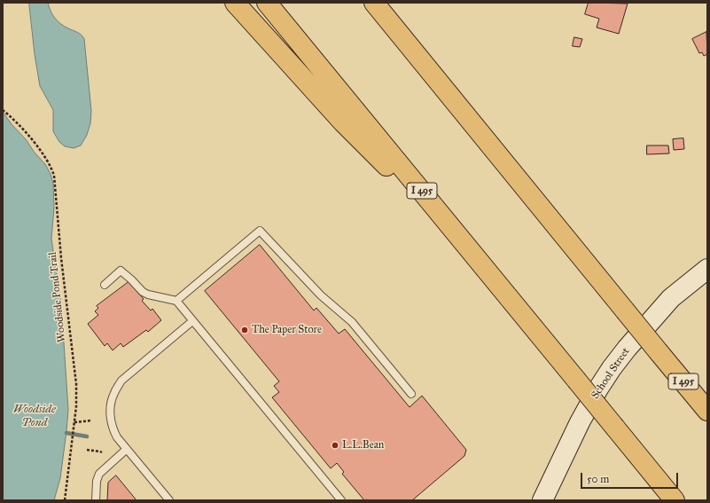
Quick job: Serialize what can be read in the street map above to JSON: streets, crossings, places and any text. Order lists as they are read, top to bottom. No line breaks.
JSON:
{"streets":{"highway":["I 495"],"street":["School Street"],"path":["Woodside Pond Trail"]},"water":["Woodside Pond"],"places":["The Paper Store","L.L.Bean"],"scale_bar":"50 m"}
